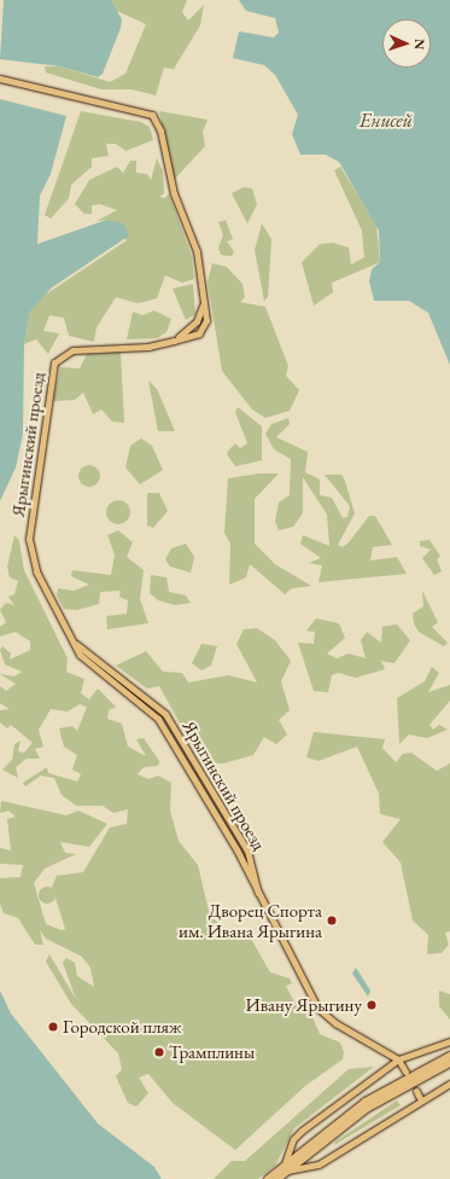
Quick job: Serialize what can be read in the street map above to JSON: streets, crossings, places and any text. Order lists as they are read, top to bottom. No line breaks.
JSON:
{"streets":{"main road":["Ярыгинский проезд"]},"water":["Енисей"],"places":["Дворец Спорта им. Ивана Ярыгина","Ивану Ярыгину","Городской пляж","Трамплины"],"north":"right"}
